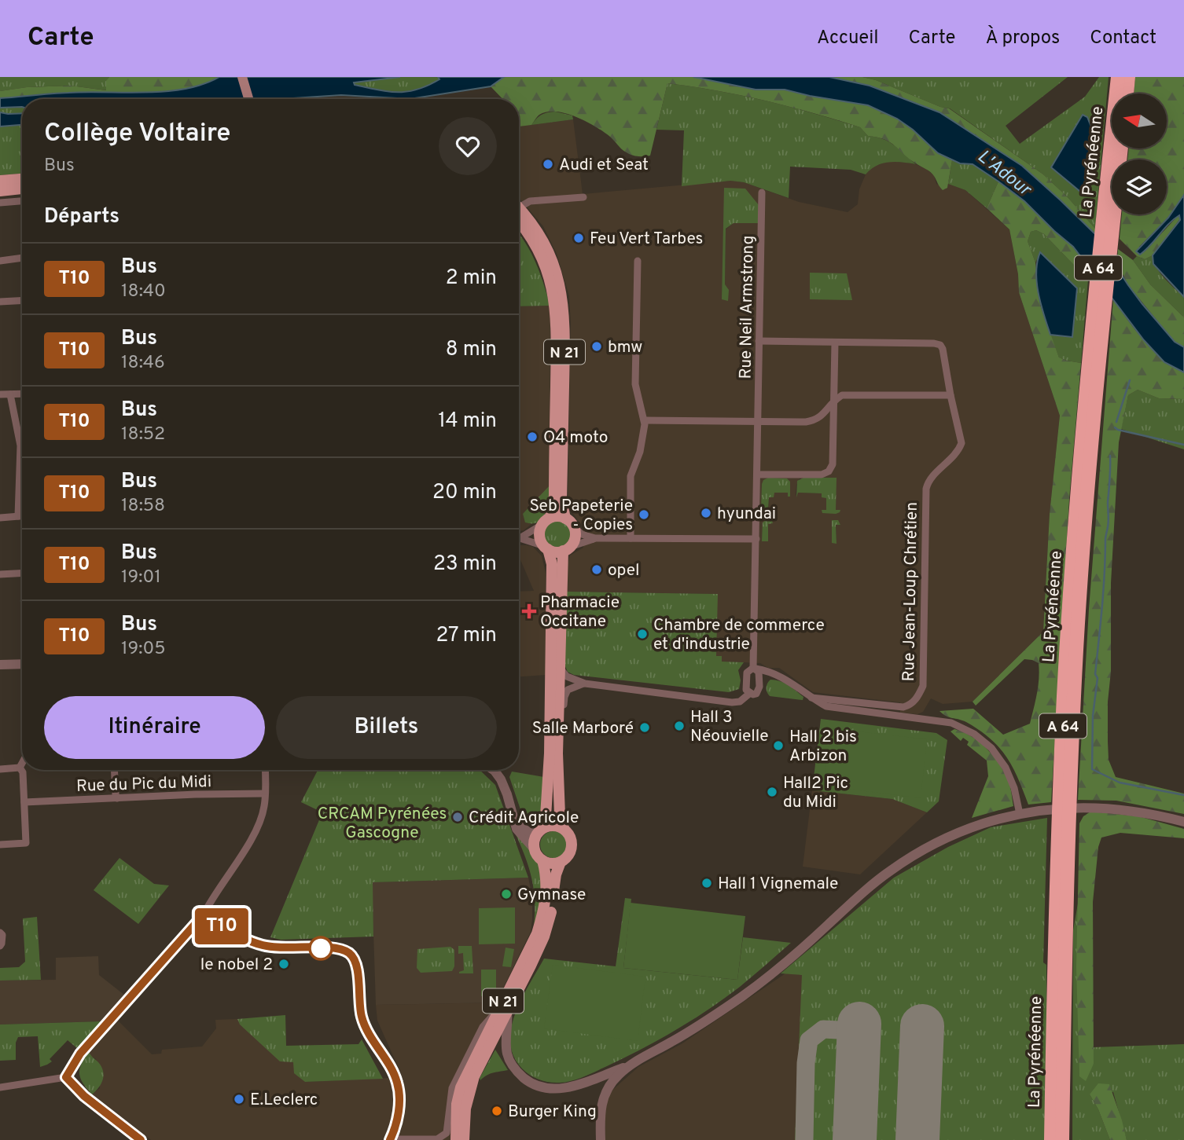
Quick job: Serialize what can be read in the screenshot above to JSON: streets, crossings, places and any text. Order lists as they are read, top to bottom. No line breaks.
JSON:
{"streets":{"highway":["La Pyrénéenne","A 64"],"main road":["N 21"],"street":["Rue Neil Armstrong","Rue Jean-Loup Chrétien","Rue du Pic du Midi"]},"water":["L'Adour"],"parks":["CRCAM Pyrénées Gascogne"],"places":{"other":["Audi et Seat","Feu Vert Tarbes","bmw","O4 moto","hyundai","Seb Papeterie - Copies","opel","Chambre de commerce et d'industrie","Hall 3 Néouvielle","Salle Marboré","Hall 2 bis Arbizon","Hall2 Pic du Midi","Crédit Agricole","Hall 1 Vignemale","Gymnase","le nobel 2","E.Leclerc","Burger King"],"health":["Pharmacie Occitane"]},"lines":["bus line T10"],"north":"left","page":{"header":"Carte","nav":["Accueil","Carte","À propos","Contact"],"on_map":"T10","heading":[["Collège Voltaire","Bus"],"Départs"],"list":[{"mark":"T10","name":"Bus","note":"18:40","value":"2 min"},{"mark":"T10","name":"Bus","note":"18:46","value":"8 min"},{"mark":"T10","name":"Bus","note":"18:52","value":"14 min"},{"mark":"T10","name":"Bus","note":"18:58","value":"20 min"},{"mark":"T10","name":"Bus","note":"19:01","value":"23 min"},{"mark":"T10","name":"Bus","note":"19:05","value":"27 min"}],"buttons":["Itinéraire","Billets"]}}
